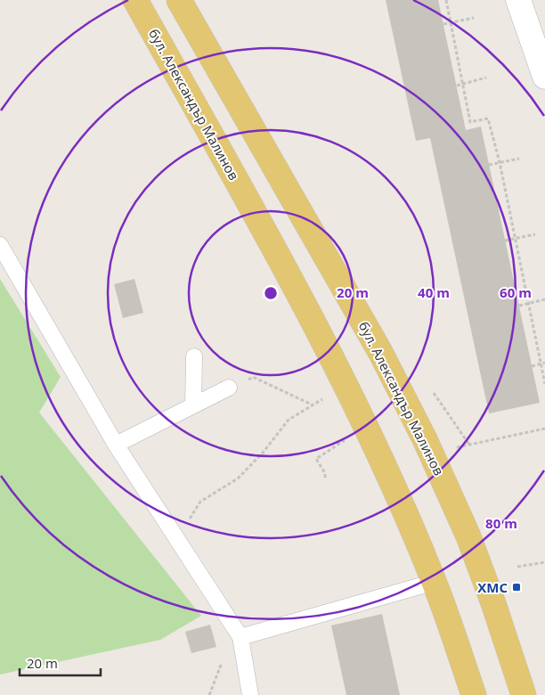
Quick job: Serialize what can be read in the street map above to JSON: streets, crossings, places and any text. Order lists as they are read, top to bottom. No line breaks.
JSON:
{"streets":{"main road":["бул. Александър Малинов"]},"places":{"transit":["ХМС"]},"scale_bar":"20 m","rings":["20 m","40 m","60 m","80 m"]}
